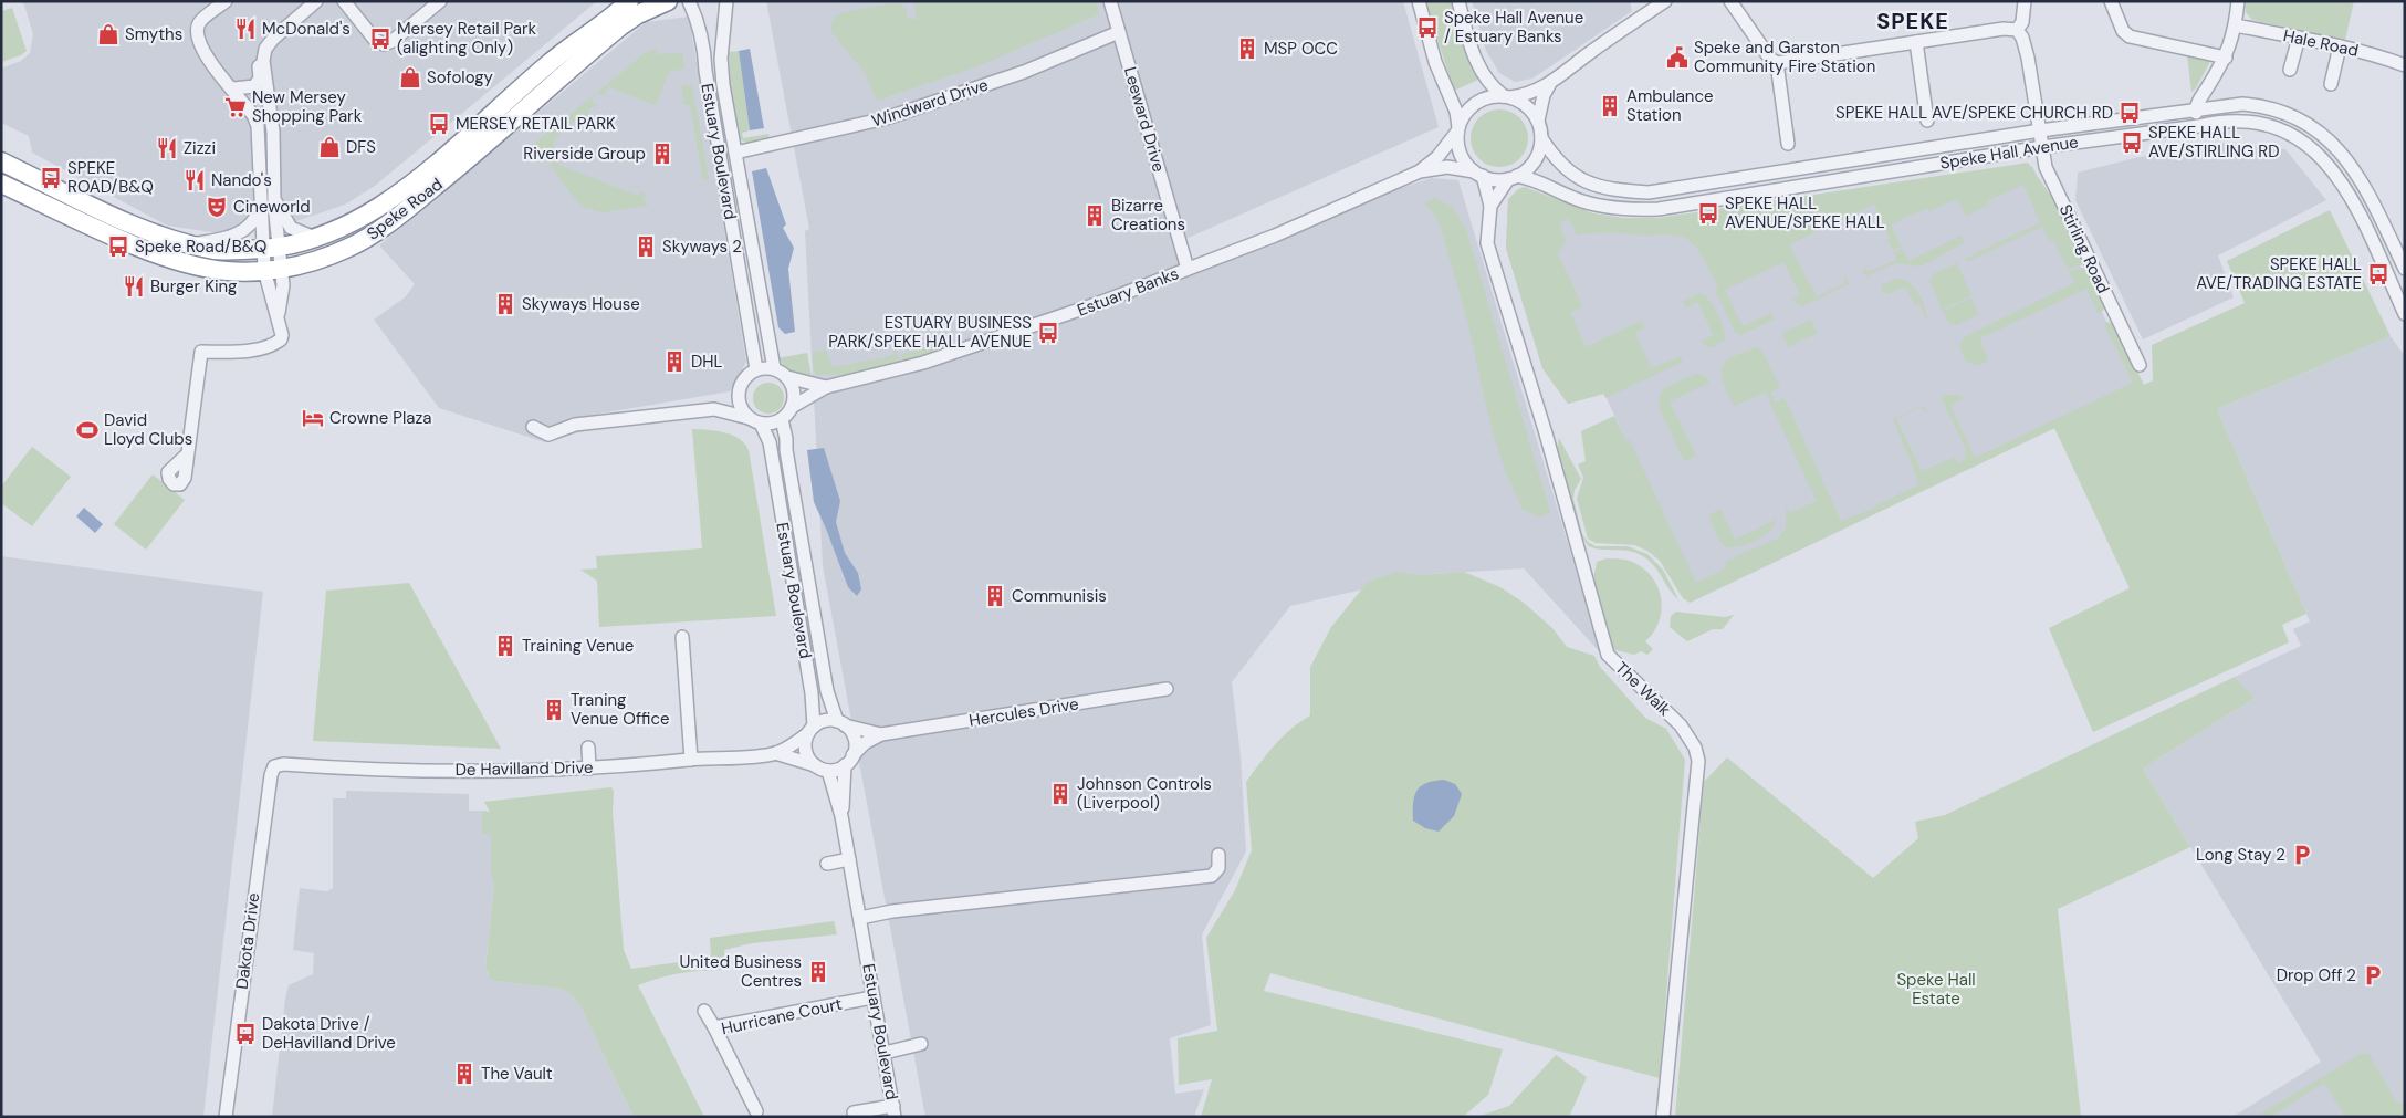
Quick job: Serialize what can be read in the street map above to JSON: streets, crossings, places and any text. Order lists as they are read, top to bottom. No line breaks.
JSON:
{"streets":{"highway":["Speke Road"],"street":["Hale Road","Windward Drive","Leeward Drive","Estuary Boulevard","Speke Hall Avenue","Stirling Road","Estuary Banks","The Walk","Hercules Drive","De Havilland Drive","Dakota Drive","Hurricane Court"]},"crossings":[["Windward Drive","Leeward Drive"],["Windward Drive","Estuary Boulevard"],["Leeward Drive","Estuary Banks"],["Estuary Boulevard","Estuary Banks"],["Estuary Boulevard","Hercules Drive"],["Estuary Boulevard","De Havilland Drive"],["Estuary Boulevard","Hurricane Court"],["Speke Hall Avenue","Stirling Road"],["Speke Hall Avenue","Estuary Banks"],["Speke Hall Avenue","The Walk"],["Estuary Banks","The Walk"],["Hercules Drive","De Havilland Drive"],["De Havilland Drive","Dakota Drive"]],"districts":["SPEKE"],"parks":["Speke Hall Estate"],"places":{"bus stop":["Speke Hall Avenue / Estuary Banks","Mersey Retail Park (alighting Only)","SPEKE HALL AVE/SPEKE CHURCH RD","MERSEY RETAIL PARK","SPEKE HALL AVE/STIRLING RD","SPEKE ROAD/B&Q","SPEKE HALL AVENUE/SPEKE HALL","Speke Road/B&Q","SPEKE HALL AVE/TRADING ESTATE","ESTUARY BUSINESS PARK/SPEKE HALL AVENUE","Dakota Drive / DeHavilland Drive"],"restaurant":["McDonald's","Zizzi","Nando's","Burger King"],"shop":["Smyths","Sofology","DFS"],"building":["MSP OCC","Ambulance Station","Riverside Group","Bizarre Creations","Skyways 2","Skyways House","DHL","Communisis","Training Venue","Traning Venue Office","Johnson Controls (Liverpool)","United Business Centres","The Vault"],"public building":["Speke and Garston Community Fire Station"],"supermarket":["New Mersey Shopping Park"],"theatre":["Cineworld"],"hotel":["Crowne Plaza"],"sports":["David Lloyd Clubs"],"parking":["Long Stay 2","Drop Off 2"]}}
